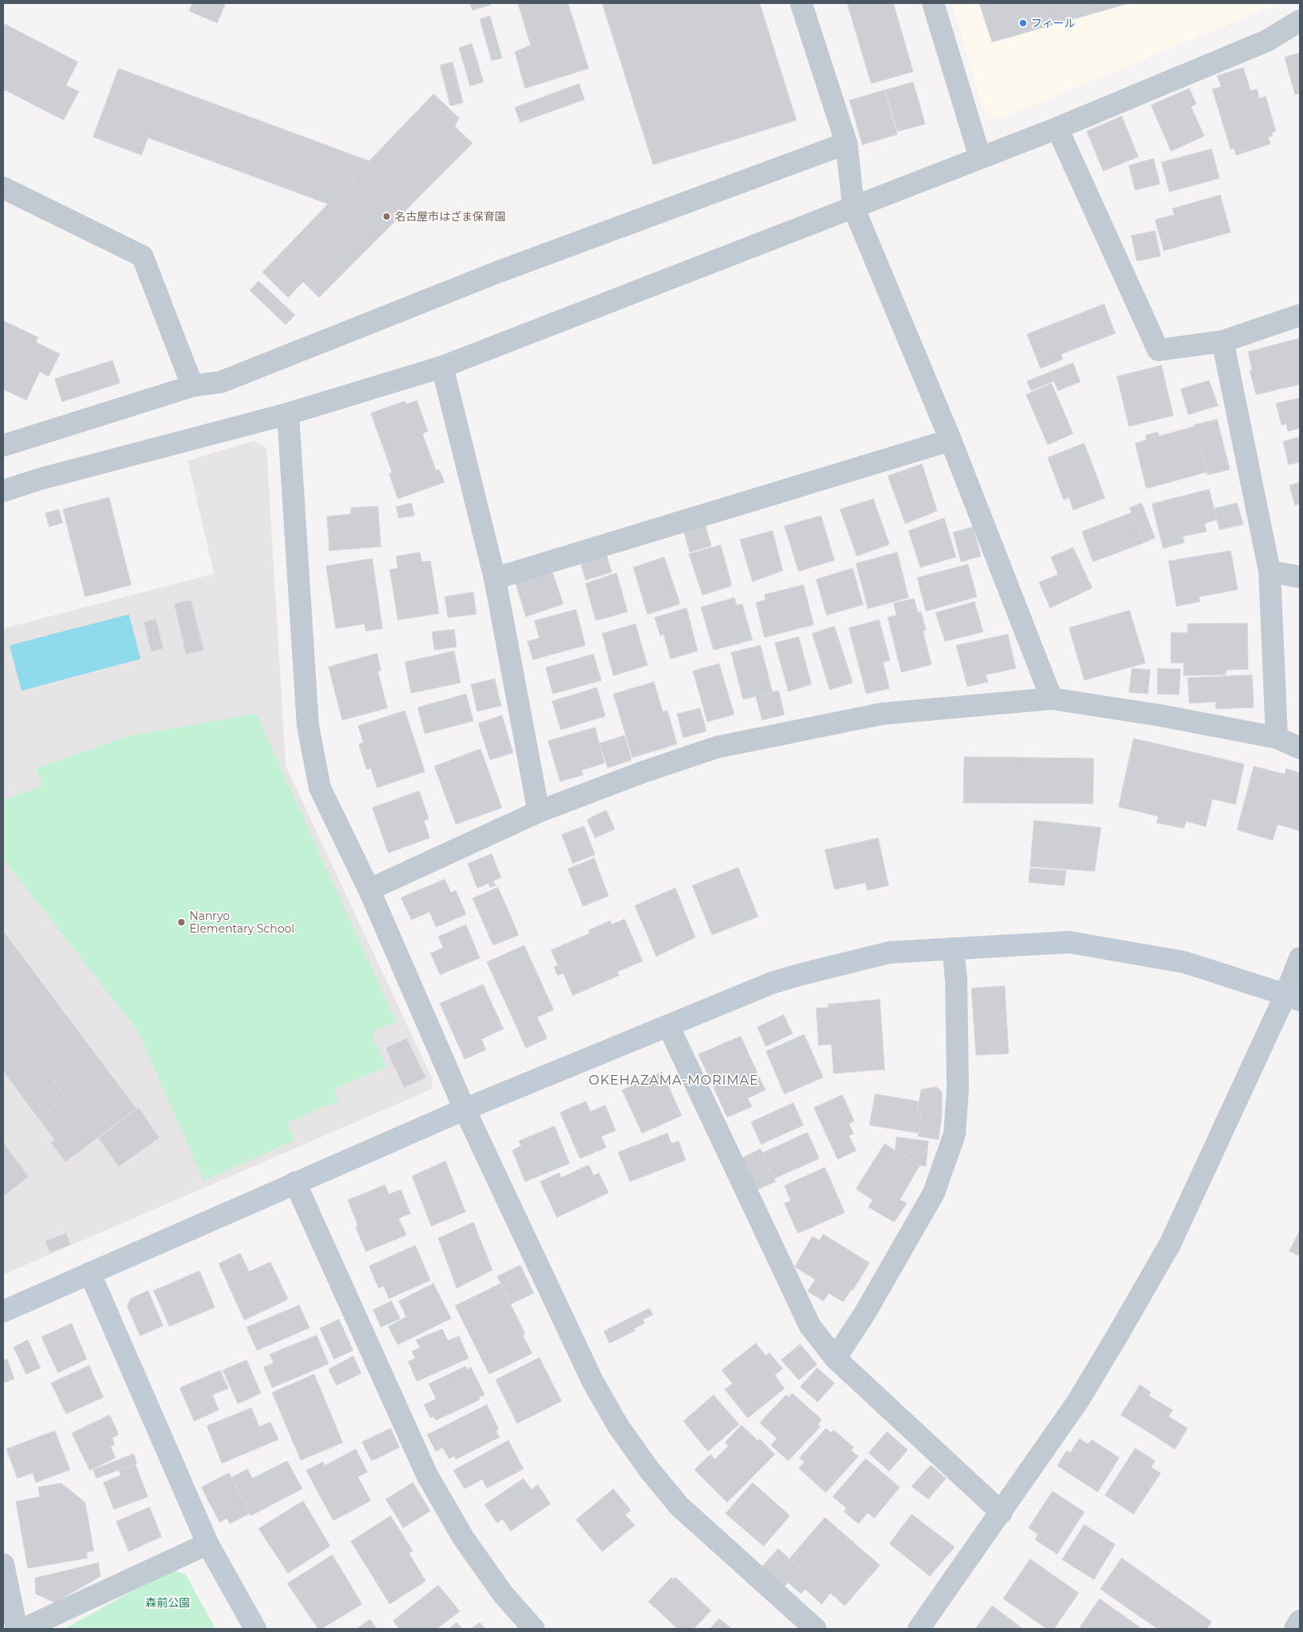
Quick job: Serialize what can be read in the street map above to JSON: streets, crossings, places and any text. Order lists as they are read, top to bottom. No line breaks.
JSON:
{"districts":["OKEHAZAMA-MORIMAE"],"parks":["森前公園"],"places":["フィール","名古屋市はざま保育園","Nanryo Elementary School"]}
